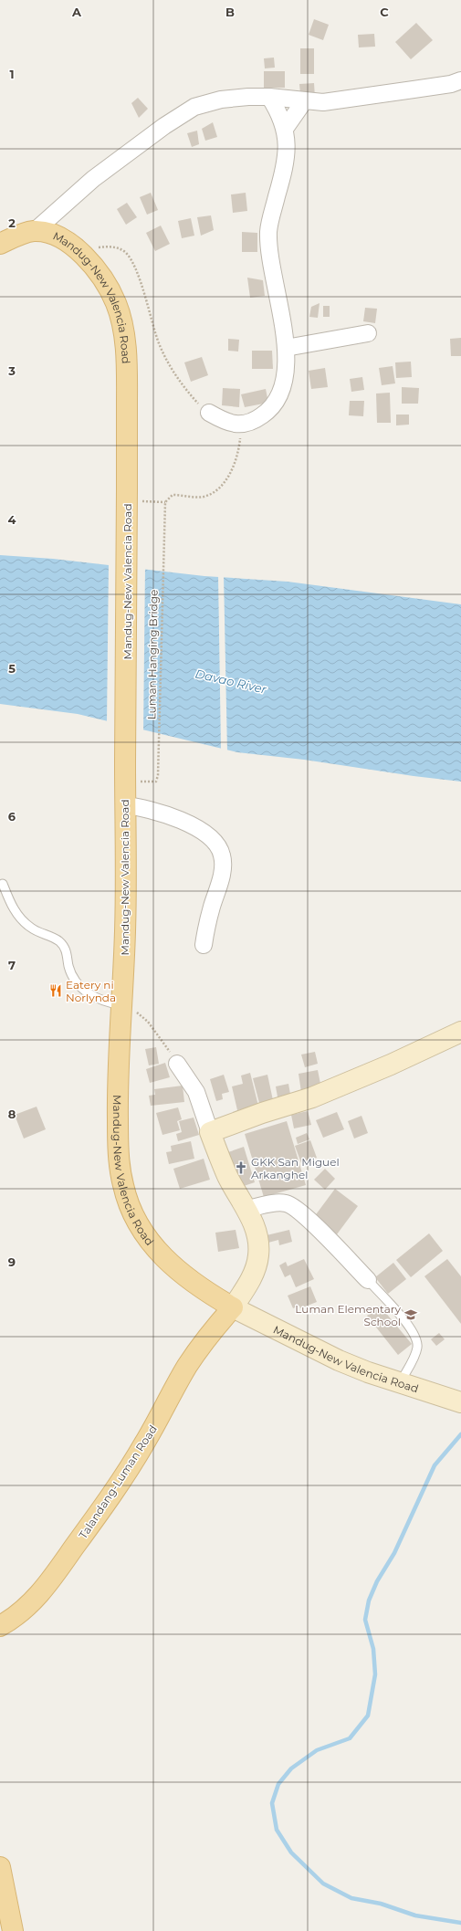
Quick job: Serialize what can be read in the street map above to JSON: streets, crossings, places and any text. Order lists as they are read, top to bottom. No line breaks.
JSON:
{"streets":{"main road":["Mandug-New Valencia Road","Talandang-Luman Road"],"path":["Luman Hanging Bridge"]},"crossings":[["Mandug-New Valencia Road","Luman Hanging Bridge"],["Mandug-New Valencia Road","Talandang-Luman Road"]],"water":["Davao River"],"places":{"restaurant":["Eatery ni Norlynda"],"church":["GKK San Miguel Arkanghel"],"school or university":["Luman Elementary School"]},"grid":{"columns":["A","B","C"],"rows":["1","2","3","4","5","6","7","8","9"]}}
